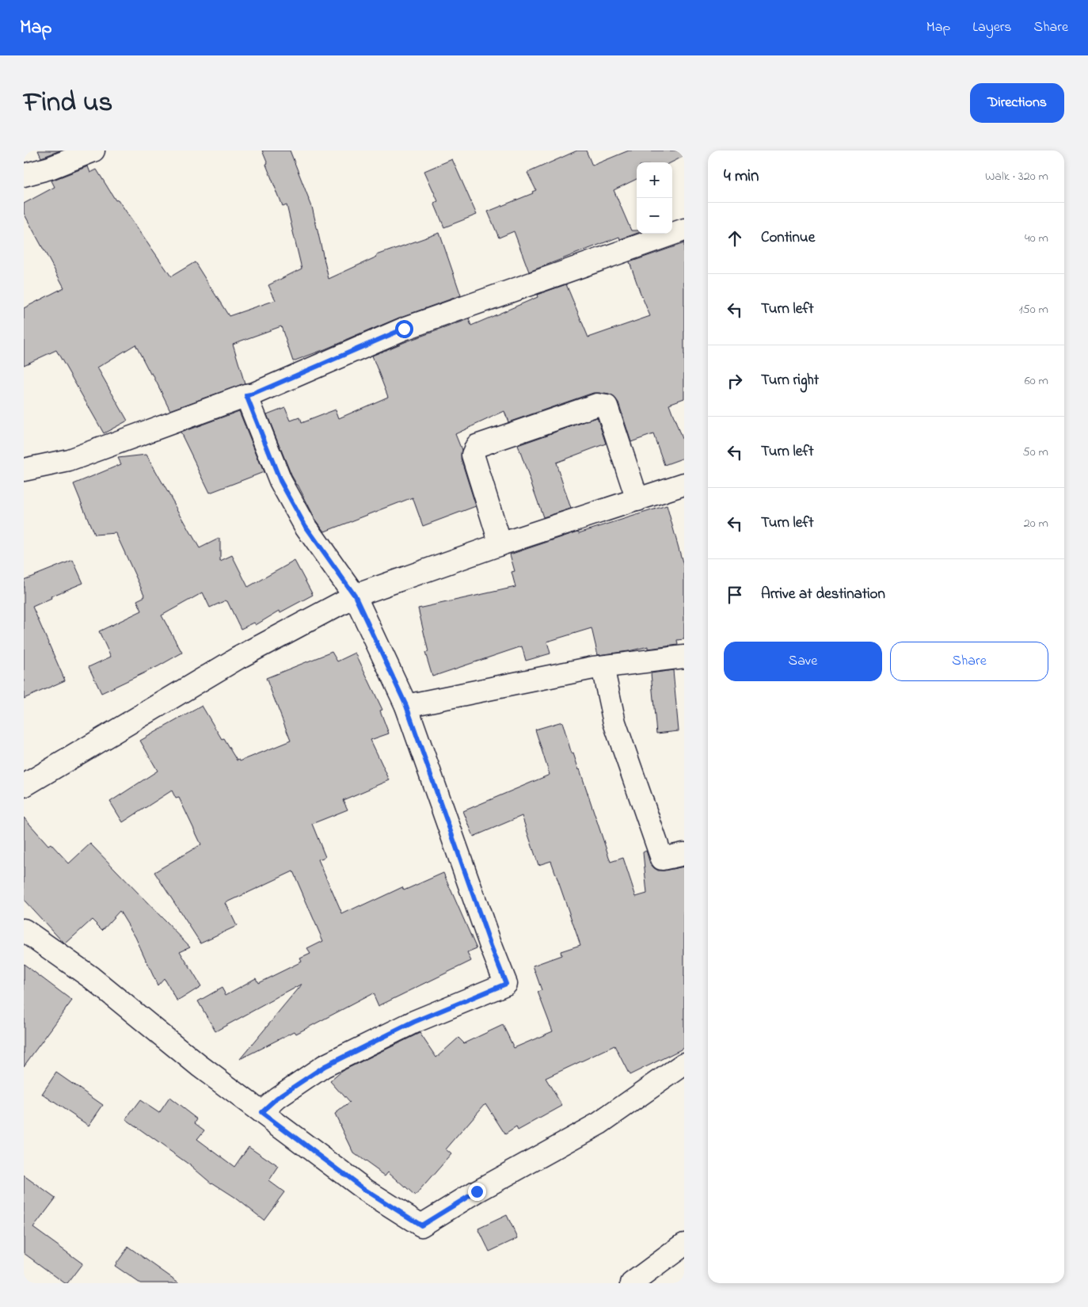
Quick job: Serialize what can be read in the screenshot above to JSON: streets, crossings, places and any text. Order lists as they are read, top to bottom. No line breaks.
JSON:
{"page":{"header":"Map","nav":["Map","Layers","Share"],"title":"Find us","buttons":["Directions",["Save","Share"]],"heading":["4 min","Walk · 320 m"],"map_buttons":["+","−"],"list":[["Continue","40 m"],["Turn left","150 m"],["Turn right","60 m"],["Turn left","50 m"],["Turn left","20 m"],"Arrive at destination"]}}
